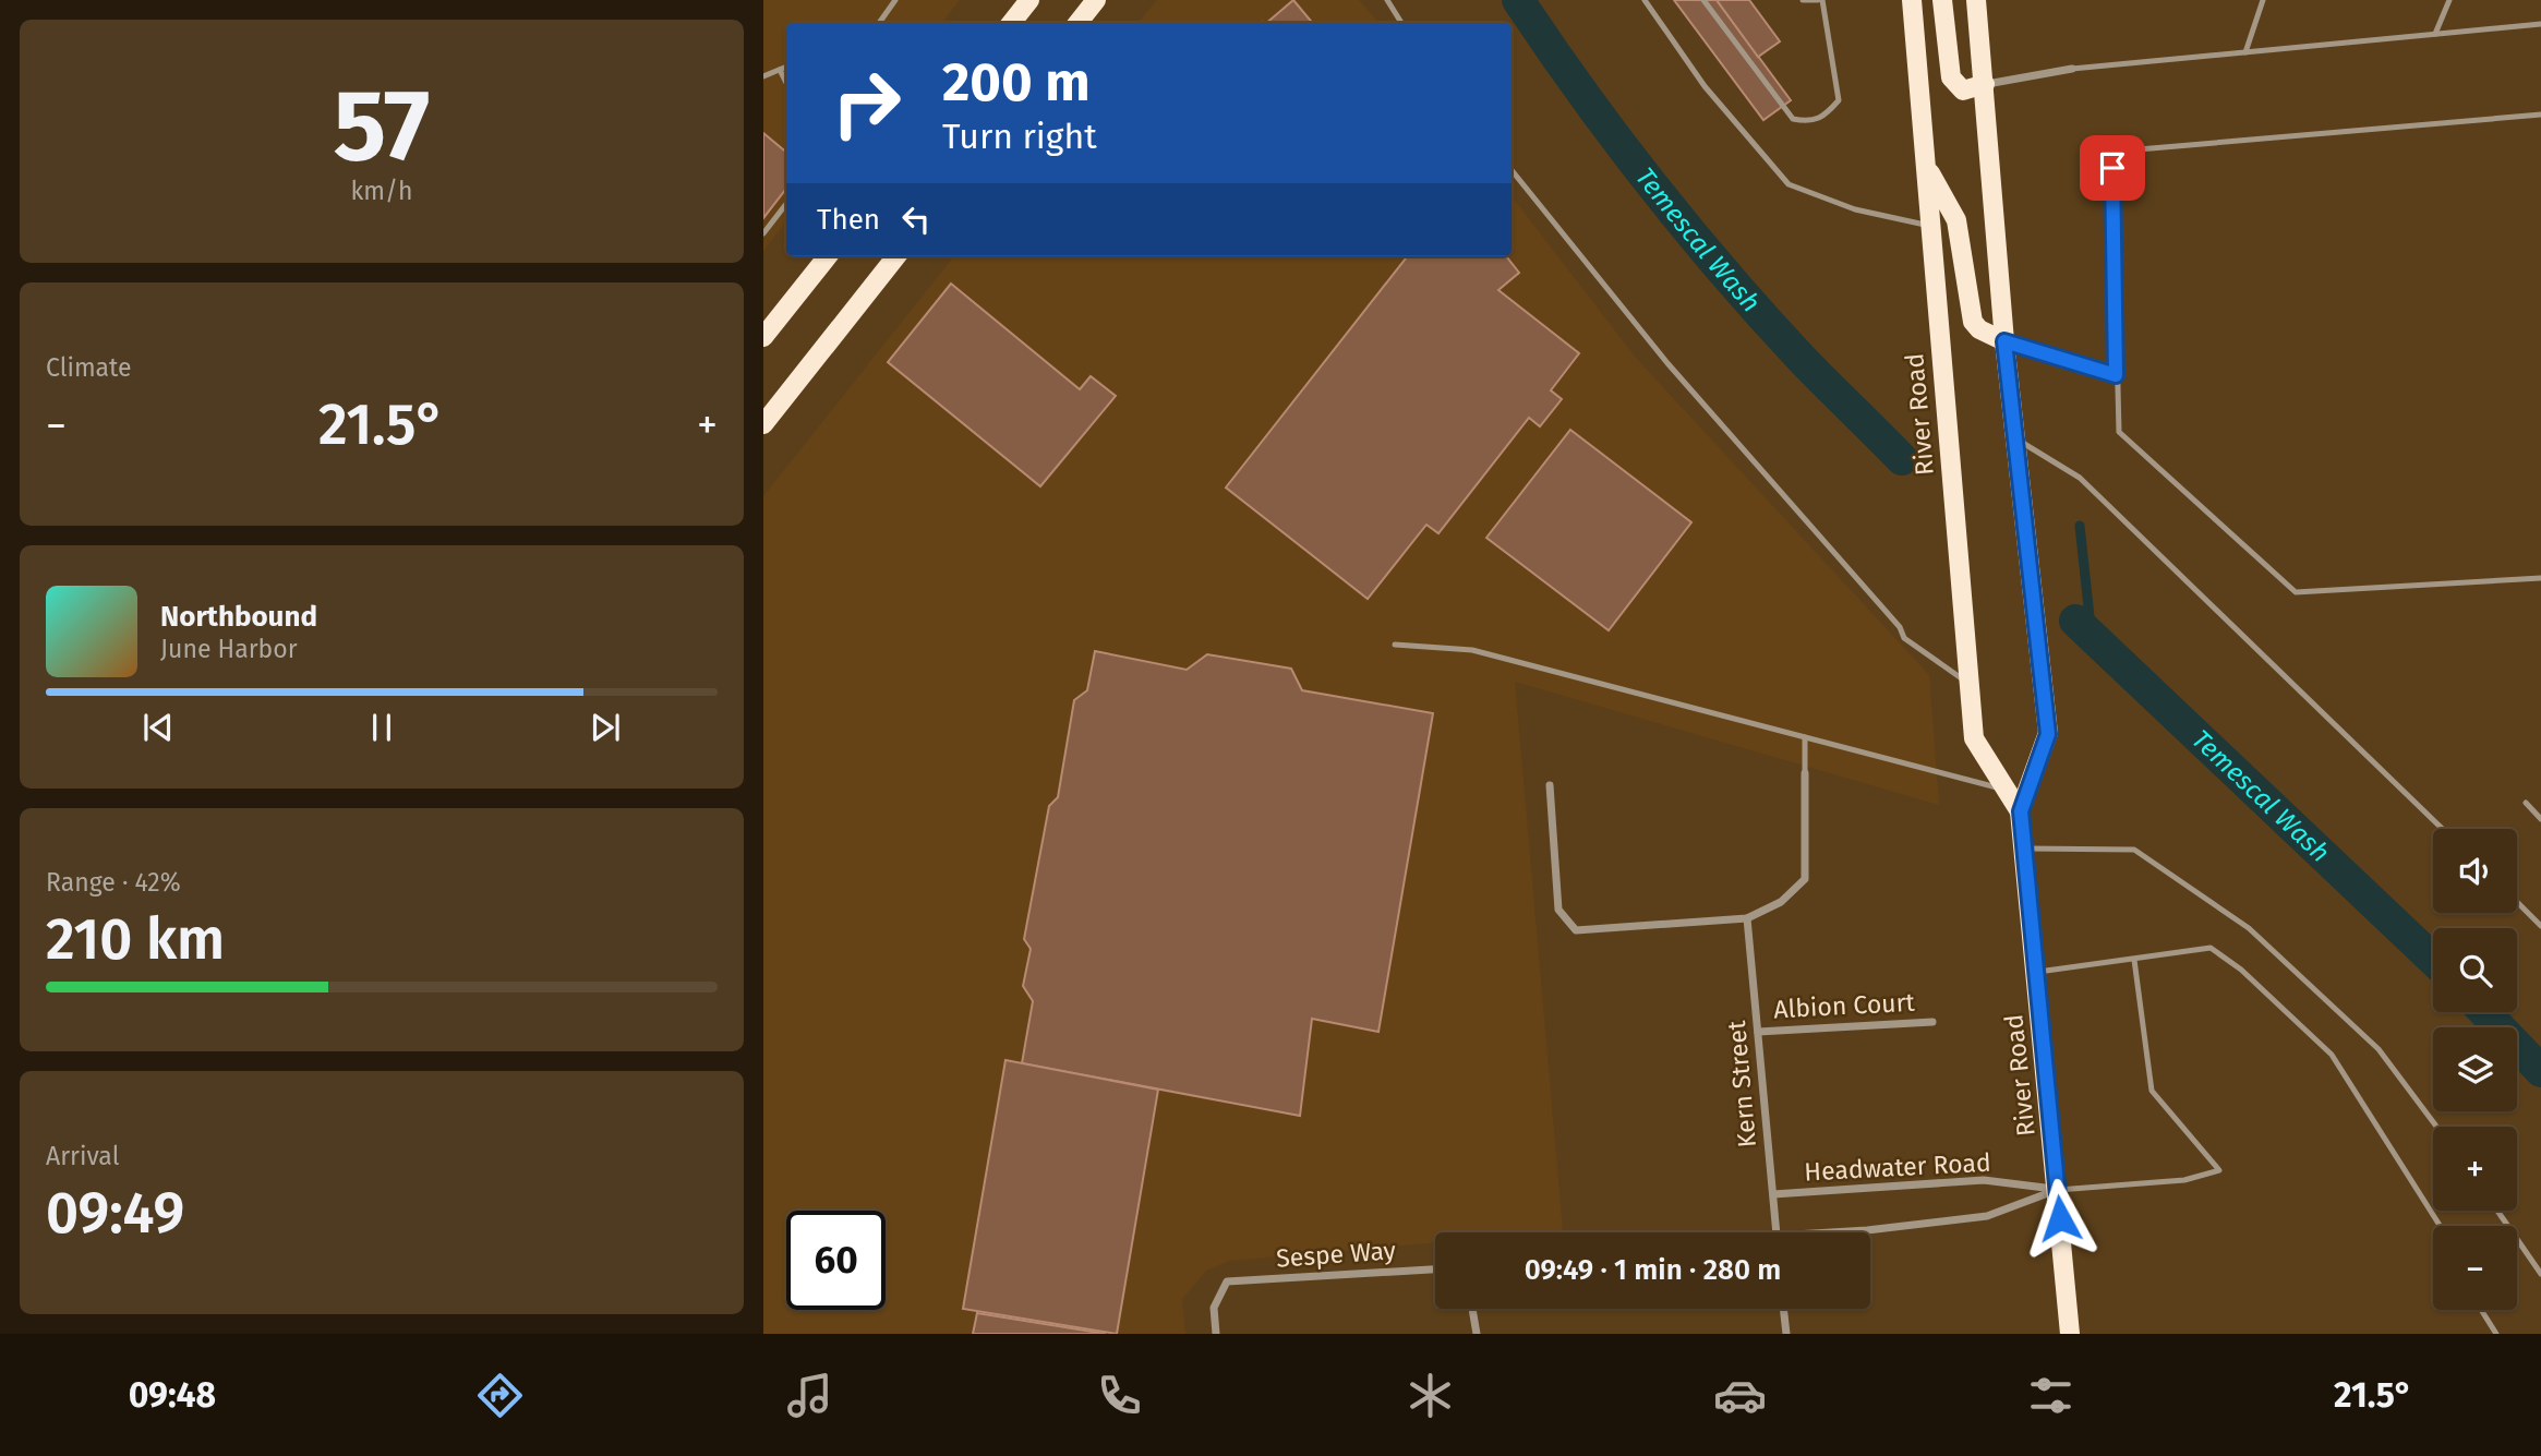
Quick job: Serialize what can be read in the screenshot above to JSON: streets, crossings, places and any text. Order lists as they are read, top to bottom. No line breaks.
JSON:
{"streets":{"main road":["River Road"],"street":["Albion Court","Kern Street","Headwater Road","Sespe Way"]},"crossings":[["River Road","Headwater Road"],["Albion Court","Kern Street"],["Kern Street","Headwater Road"]],"water":["Temescal Wash"],"page":{"tile":[["57","km/h"],"Climate",["Range · 42%","210 km"],["Arrival","09:49"]],"turn":["200 m","Turn right"],"then":"Then","heat":["−","21.5°","+"],"song":["Northbound","June Harbor"],"map_buttons":["+","−"],"limit":"60","trip":"09:49 · 1 min · 280 m","tabs":["09:48","21.5°"]}}
